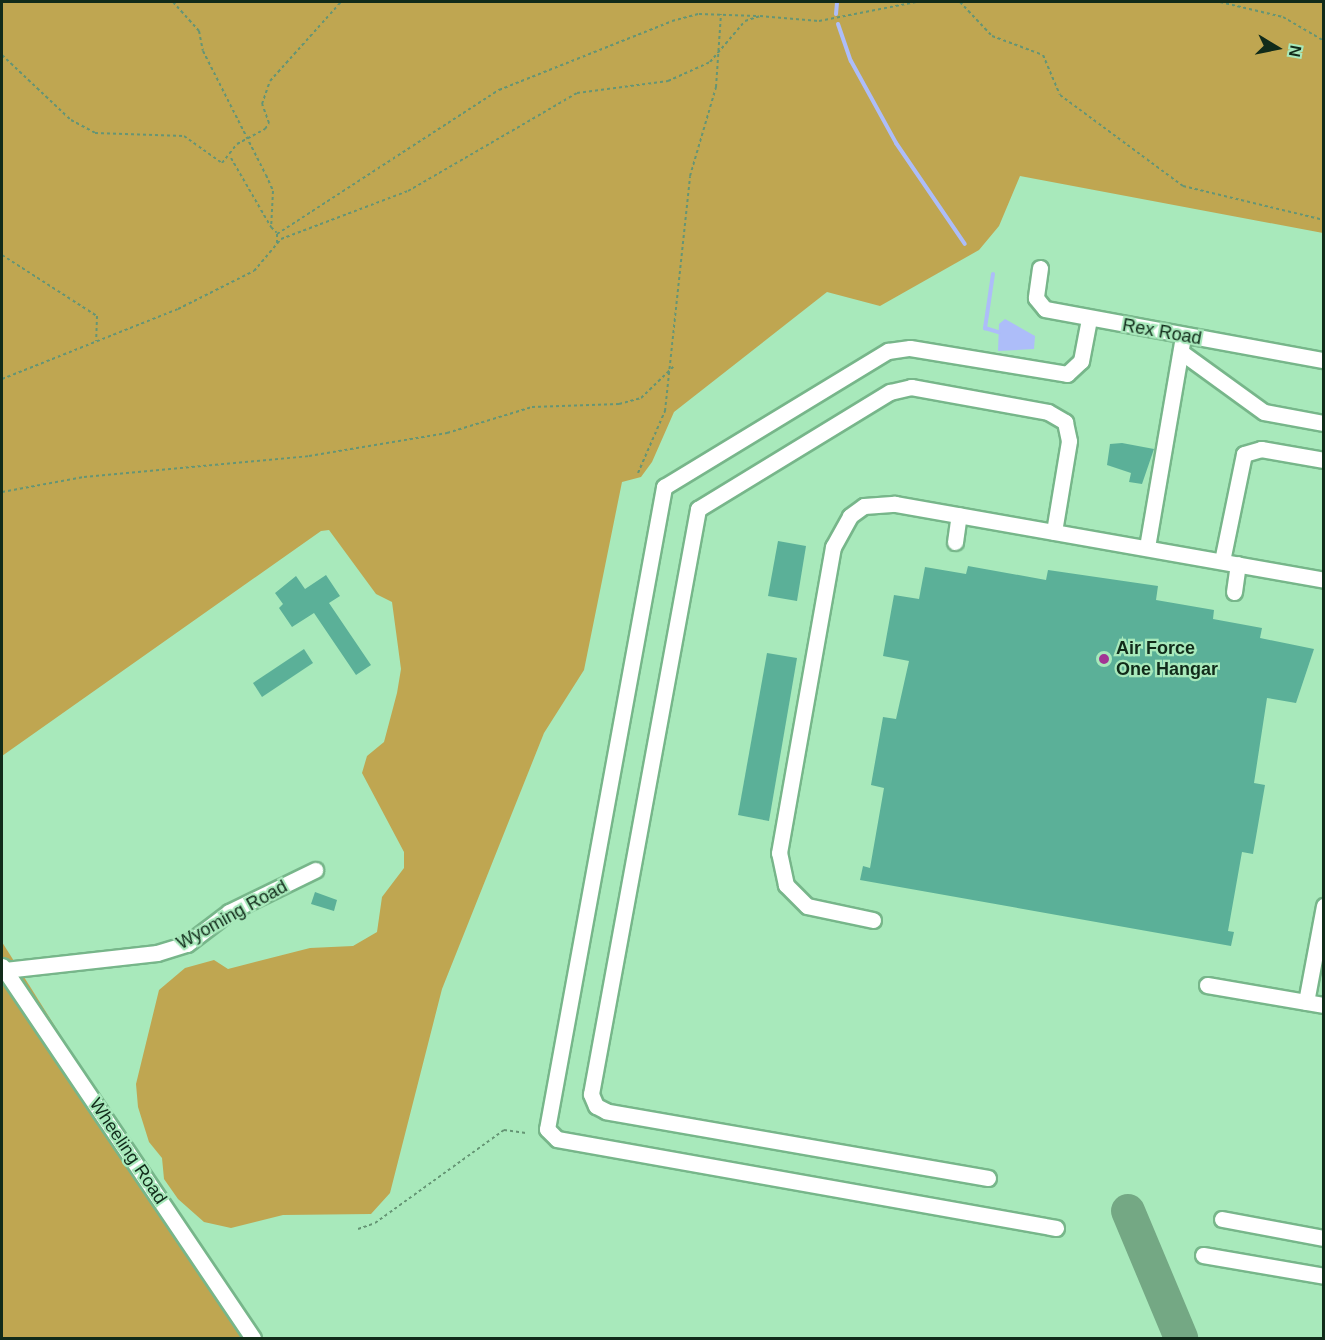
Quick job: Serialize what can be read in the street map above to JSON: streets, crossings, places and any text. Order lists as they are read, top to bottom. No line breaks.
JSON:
{"streets":{"street":["Rex Road","Wyoming Road","Wheeling Road"]},"crossings":[["Wyoming Road","Wheeling Road"]],"places":["Air Force One Hangar"],"north":"right"}
